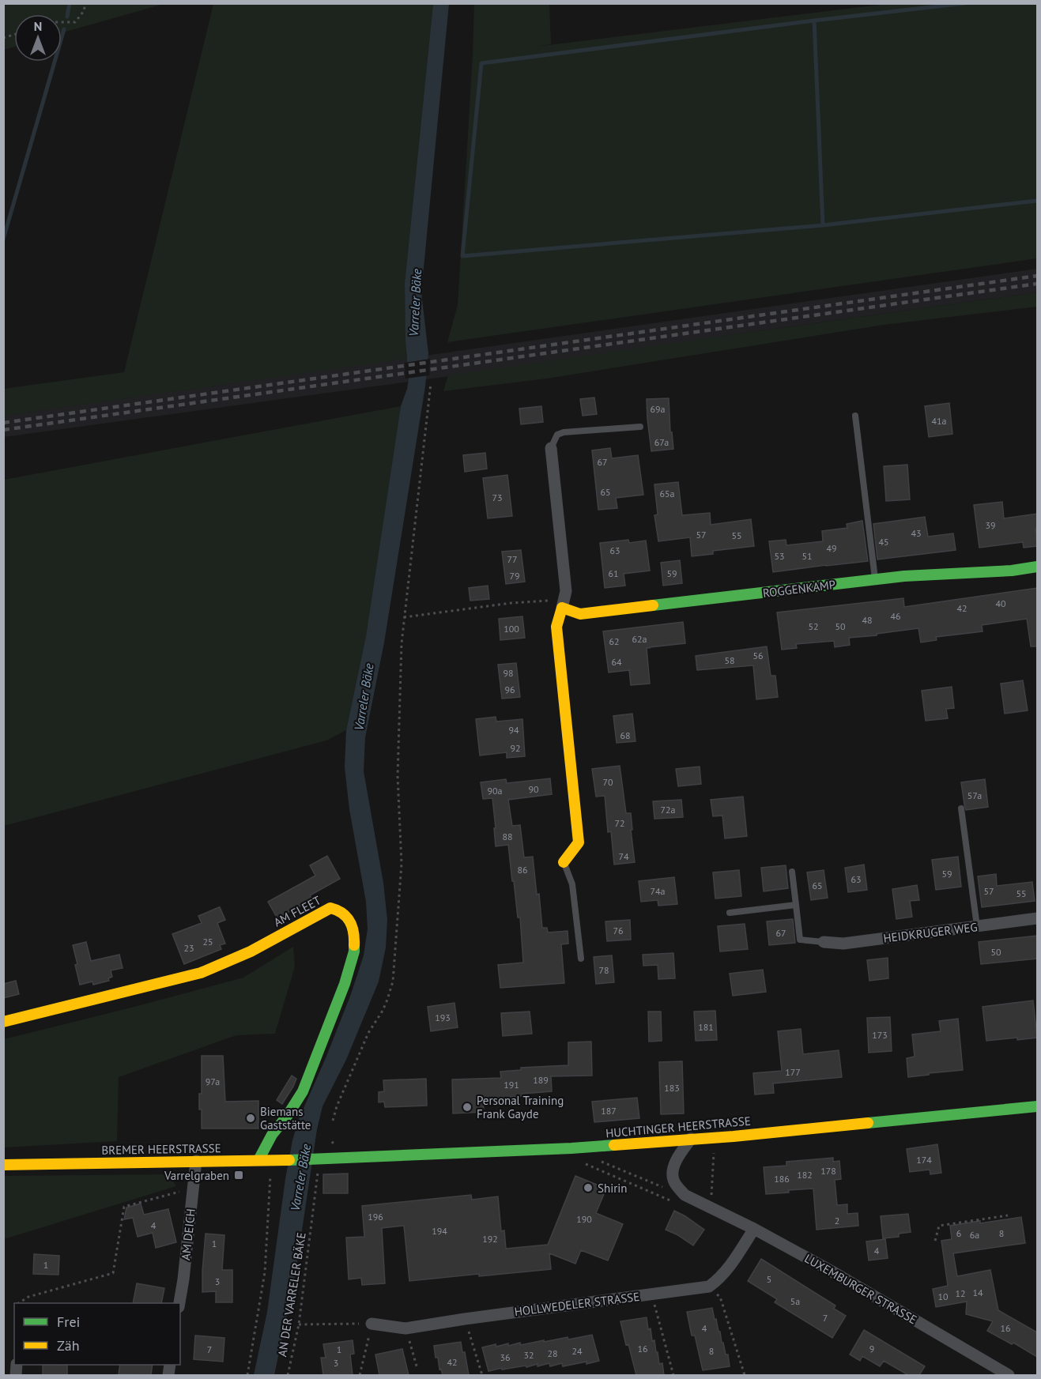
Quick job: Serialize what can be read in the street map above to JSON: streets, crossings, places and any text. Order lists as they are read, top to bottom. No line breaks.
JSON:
{"streets":{"street":["ROGGENKAMP","AM FLEET","HEIDKRUGER WEG","HUCHTINGER HEERSTRASSE","BREMER HEERSTRASSE","AM DEICH","LUXEMBURGER STRASSE","HOLLWEDELER STRASSE"],"path":["AN DER VARRELER BÄKE"]},"crossings":[["AM FLEET","BREMER HEERSTRASSE"],["HUCHTINGER HEERSTRASSE","BREMER HEERSTRASSE"],["HUCHTINGER HEERSTRASSE","AN DER VARRELER BÄKE"],["BREMER HEERSTRASSE","AM DEICH"],["BREMER HEERSTRASSE","AN DER VARRELER BÄKE"]],"water":["Varreler Bäke"],"places":{"other":["Personal Training Frank Gayde","Biemans Gaststätte","Shirin"],"transit":["Varrelgraben"]},"house_numbers":["69a","41a","67a","67","65","65a","73","39","43","57","55","45","49","63","53","51","77","61","59","79","40","42","46","48","52","50","100","62a","62","56","58","64","98","96","94","68","92","70","90","90a","57a","72a","72","88","74","86","59","63","65","74a","57","55","76","67","25","23","50","78","193","181","173","177","189","97a","191","183","187","174","178","182","186","196","190","2","4","194","6","8","6a","192","1","4","1","5","3","14","12","10","5a","7","4","16","16","9","7","1","24","8","28","32","36","42","3"],"legend":["Frei","Zäh"],"north":"top"}
